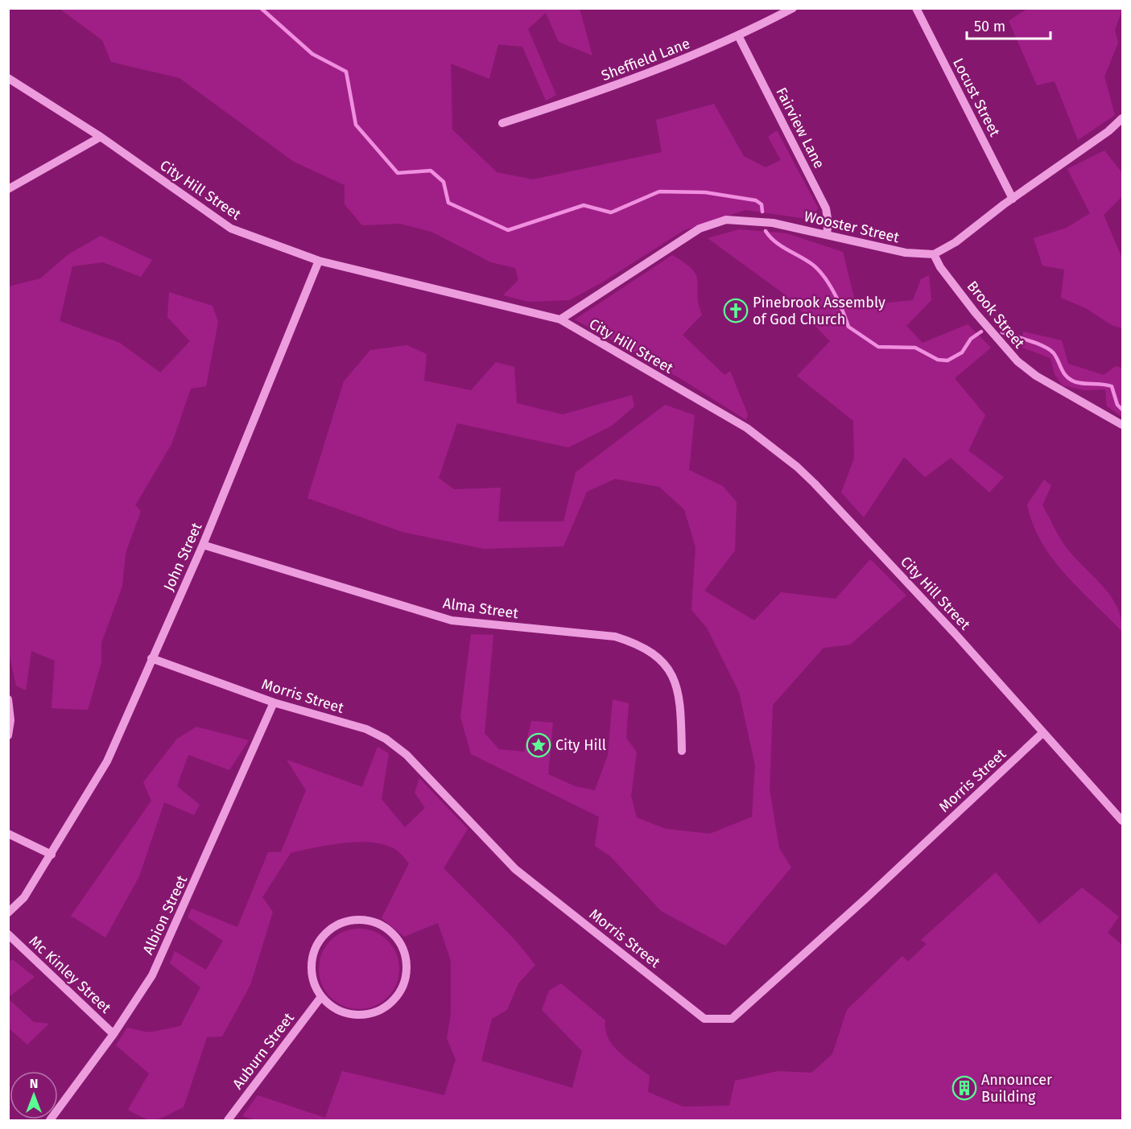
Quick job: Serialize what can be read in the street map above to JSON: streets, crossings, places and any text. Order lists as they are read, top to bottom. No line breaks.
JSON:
{"streets":{"street":["Sheffield Lane","Locust Street","Fairview Lane","City Hill Street","Wooster Street","Brook Street","John Street","Alma Street","Morris Street","Albion Street","Mc Kinley Street","Auburn Street"]},"crossings":[["Sheffield Lane","Fairview Lane"],["Fairview Lane","Wooster Street"],["City Hill Street","Wooster Street"],["City Hill Street","John Street"],["City Hill Street","Morris Street"],["Wooster Street","Brook Street"],["John Street","Alma Street"],["John Street","Morris Street"],["Morris Street","Albion Street"],["Albion Street","Mc Kinley Street"]],"places":{"church":["Pinebrook Assembly of God Church"],"place":["City Hill"],"building":["Announcer Building"]},"scale_bar":"50 m","north":"top"}
